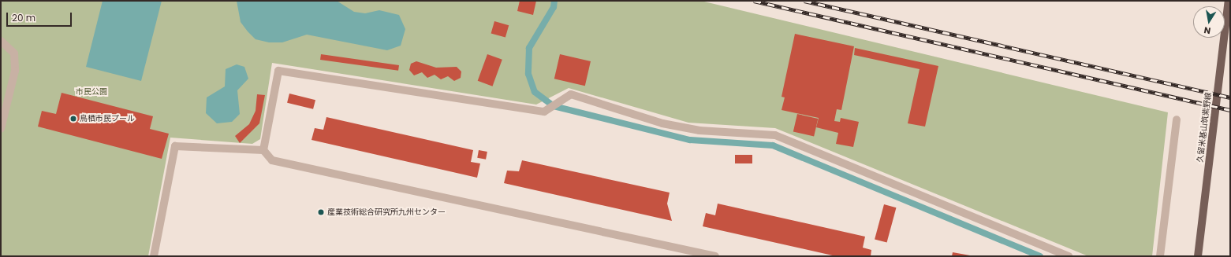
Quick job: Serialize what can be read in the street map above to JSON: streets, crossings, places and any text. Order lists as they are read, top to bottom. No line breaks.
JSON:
{"streets":{"main road":["久留米基山筑紫野線"]},"parks":["市民公園"],"places":["鳥栖市民プール","産業技術総合研究所九州センター"],"scale_bar":"20 m","north":"bottom"}
